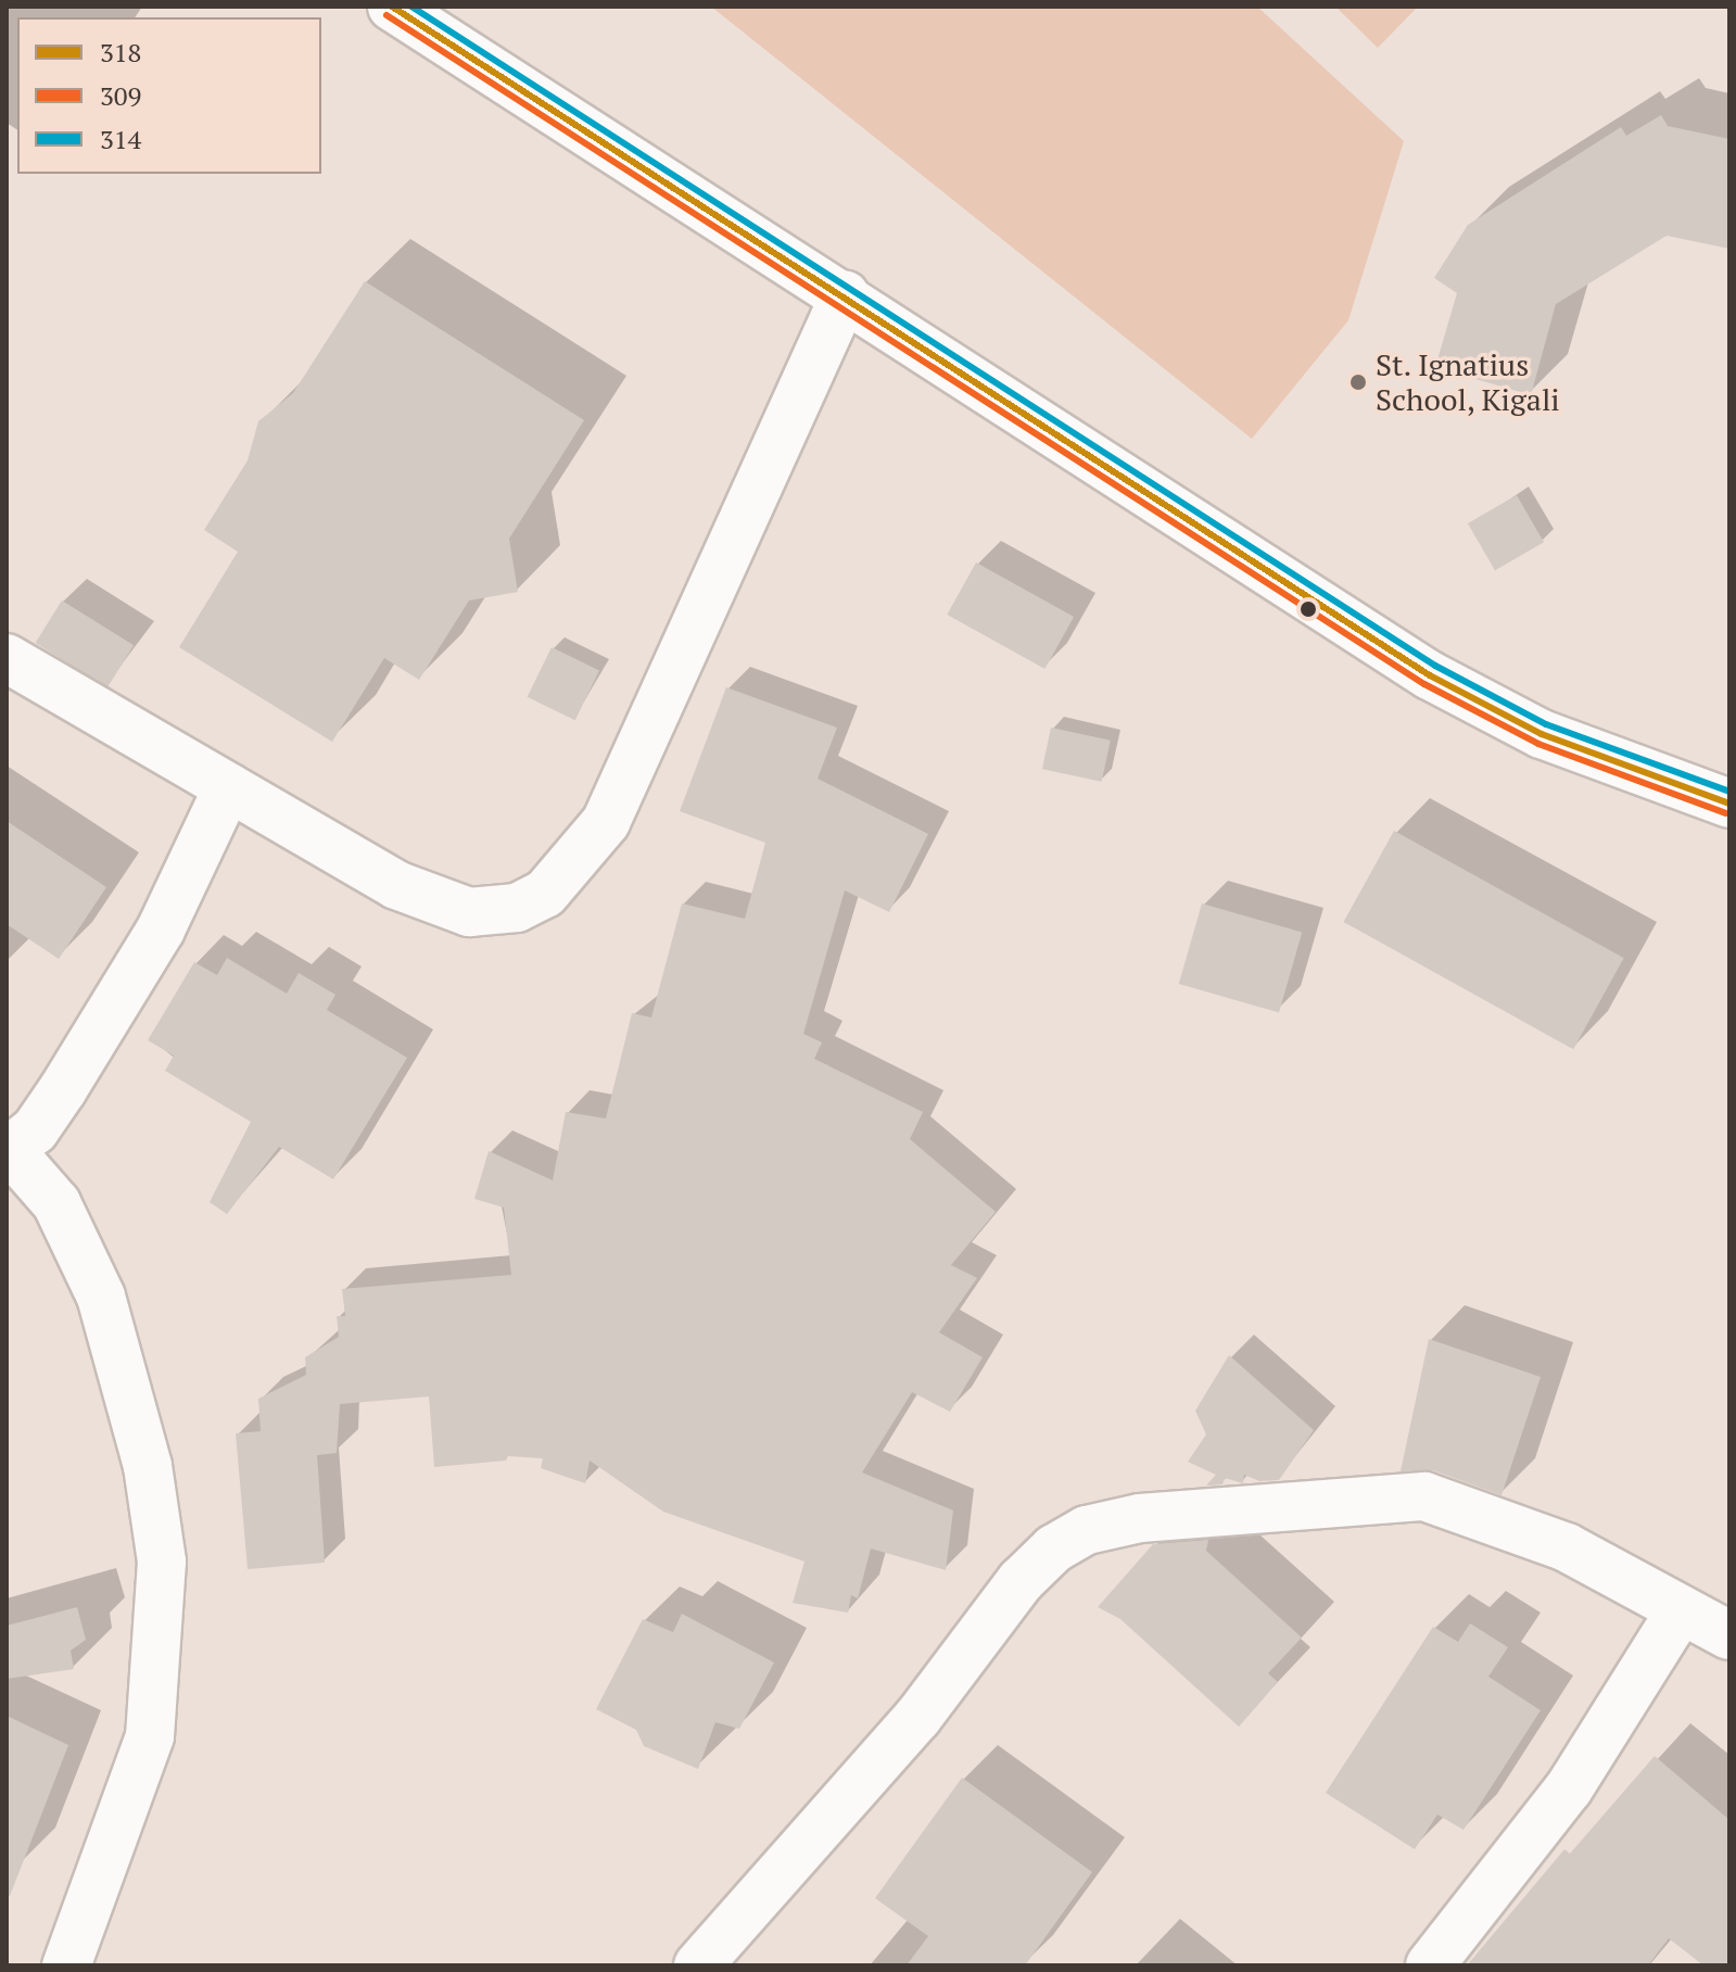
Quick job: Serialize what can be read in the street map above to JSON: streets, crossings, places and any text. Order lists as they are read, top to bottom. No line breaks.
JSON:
{"places":["St. Ignatius School, Kigali"],"lines":["transit line 318","transit line 314","transit line 309"],"legend":["318","309","314"]}
